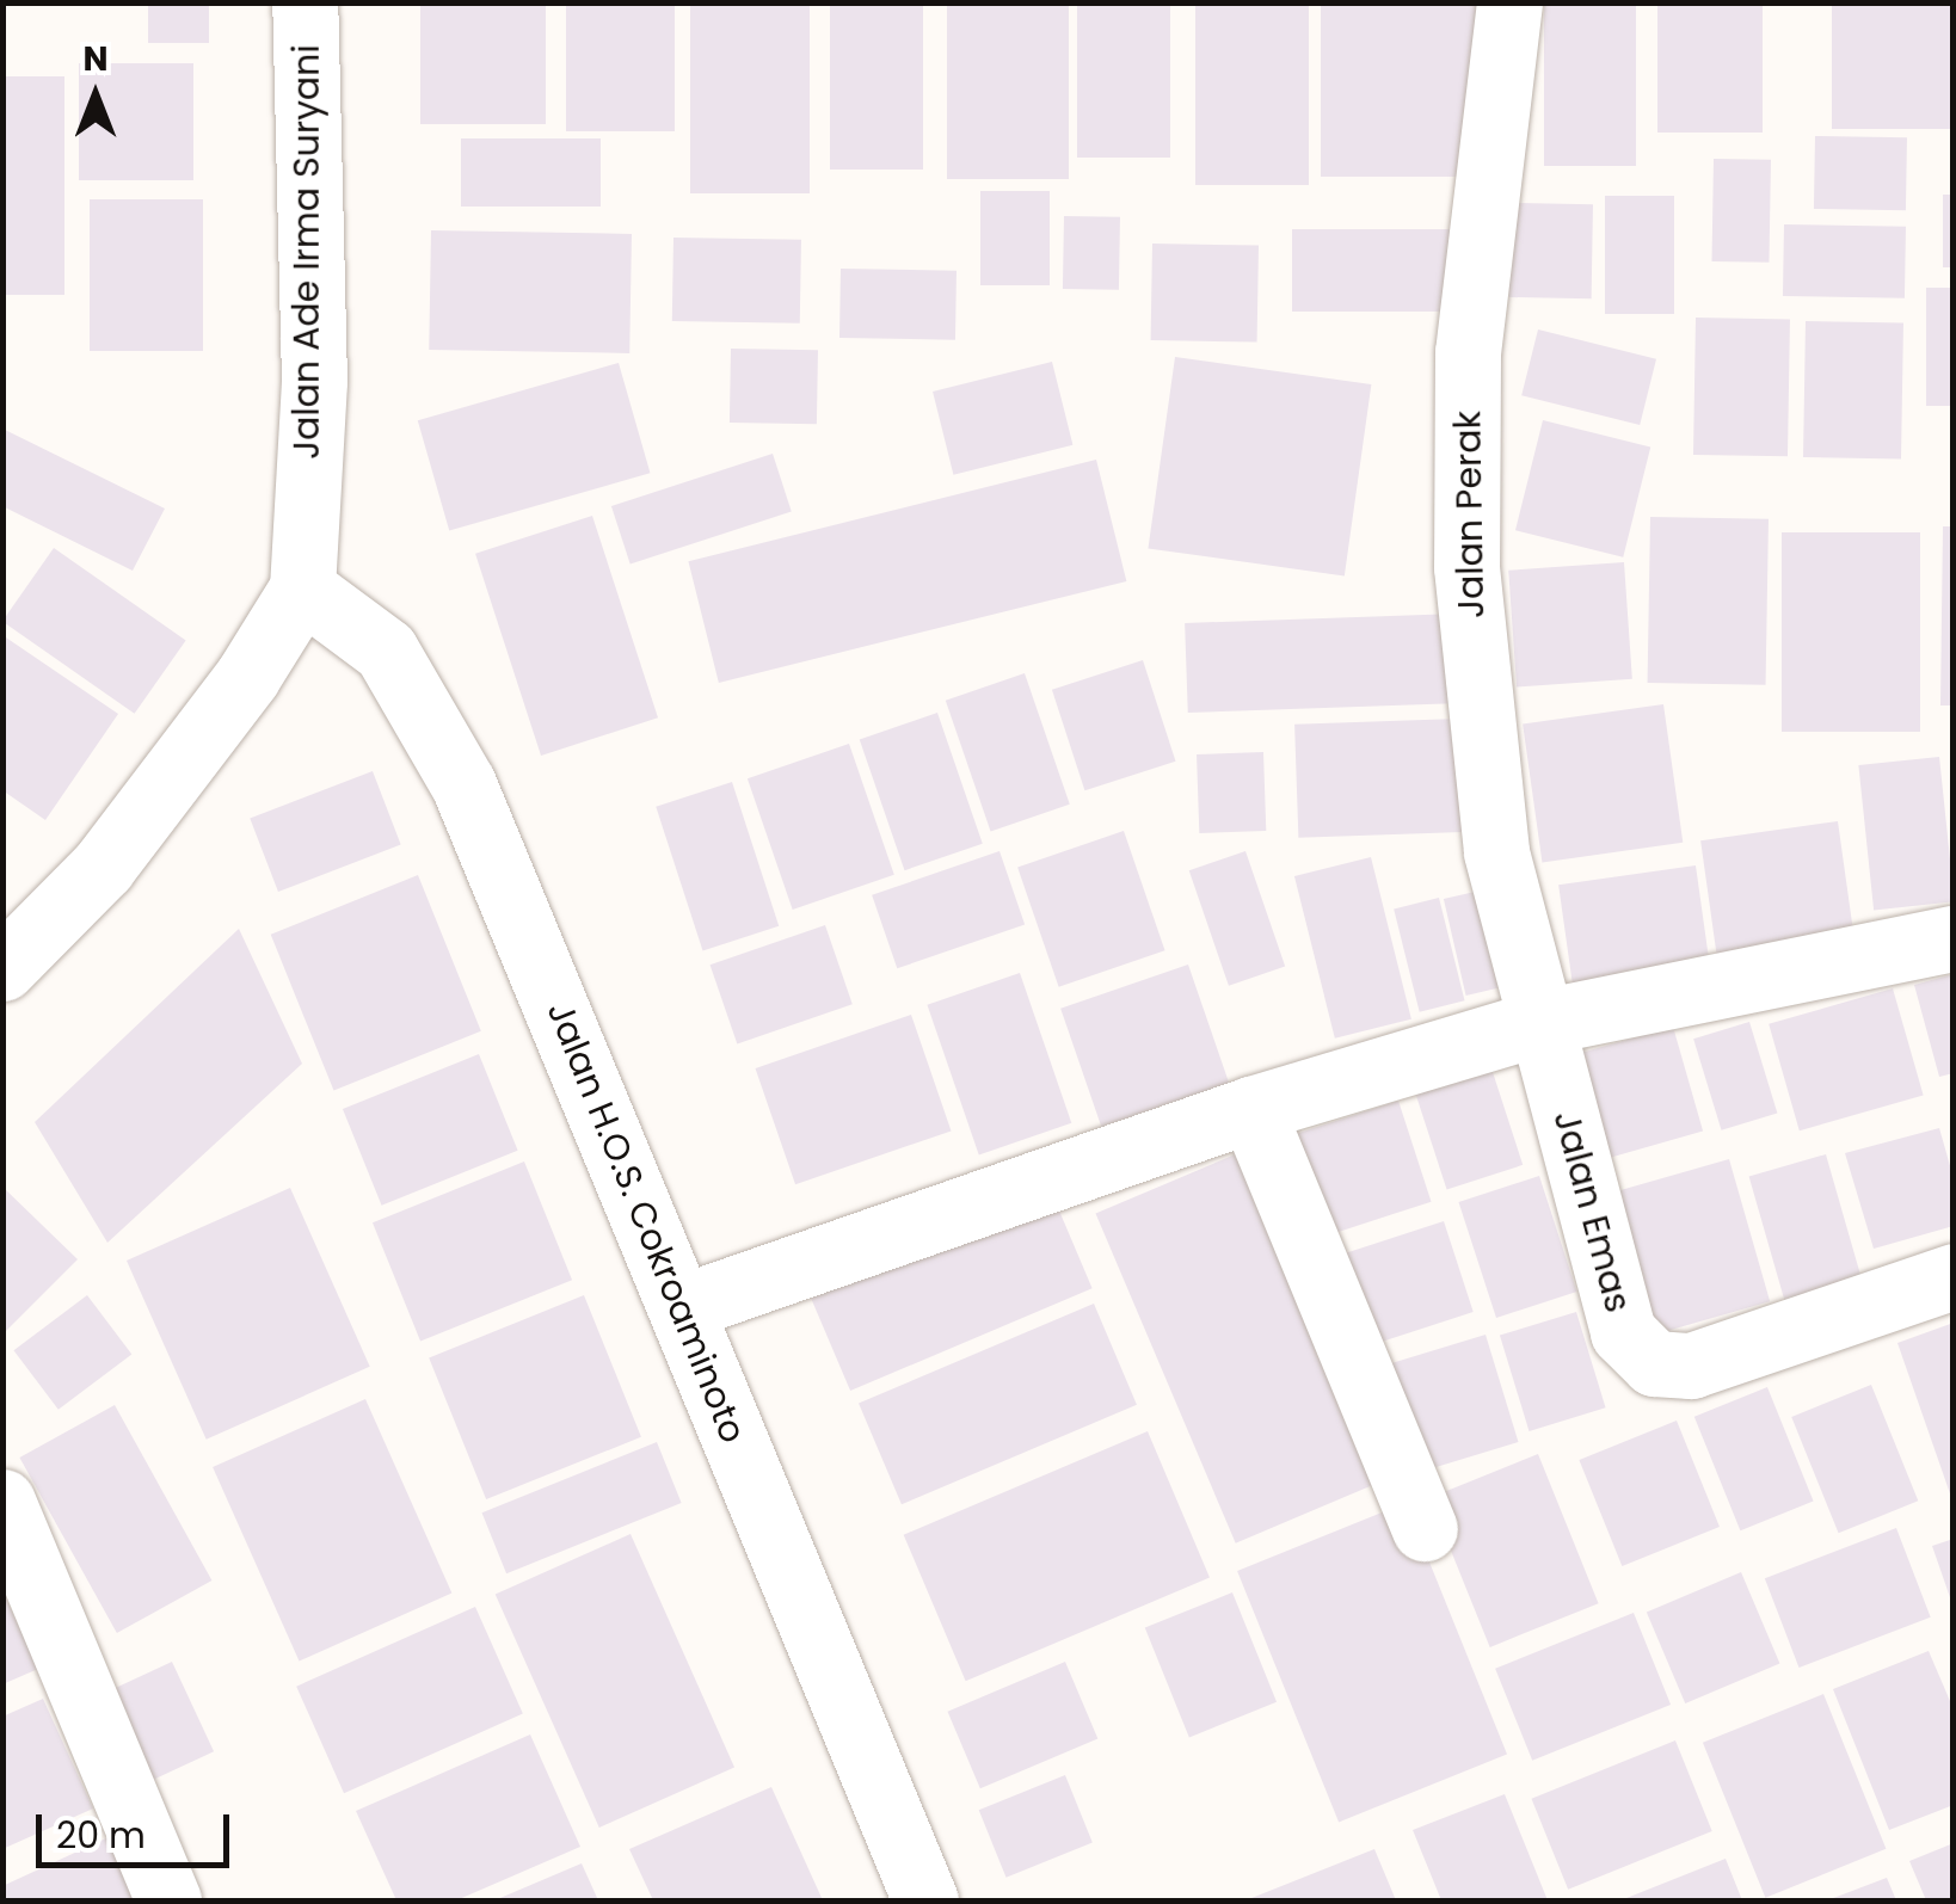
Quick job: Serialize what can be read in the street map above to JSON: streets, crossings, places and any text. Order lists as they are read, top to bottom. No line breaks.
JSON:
{"streets":{"street":["Jalan Ade Irma Suryani","Jalan Perak","Jalan Emas","Jalan H.O.S. Cokroaminoto"]},"crossings":[["Jalan Ade Irma Suryani","Jalan H.O.S. Cokroaminoto"],["Jalan Perak","Jalan Emas"]],"scale_bar":"20 m","north":"top"}
